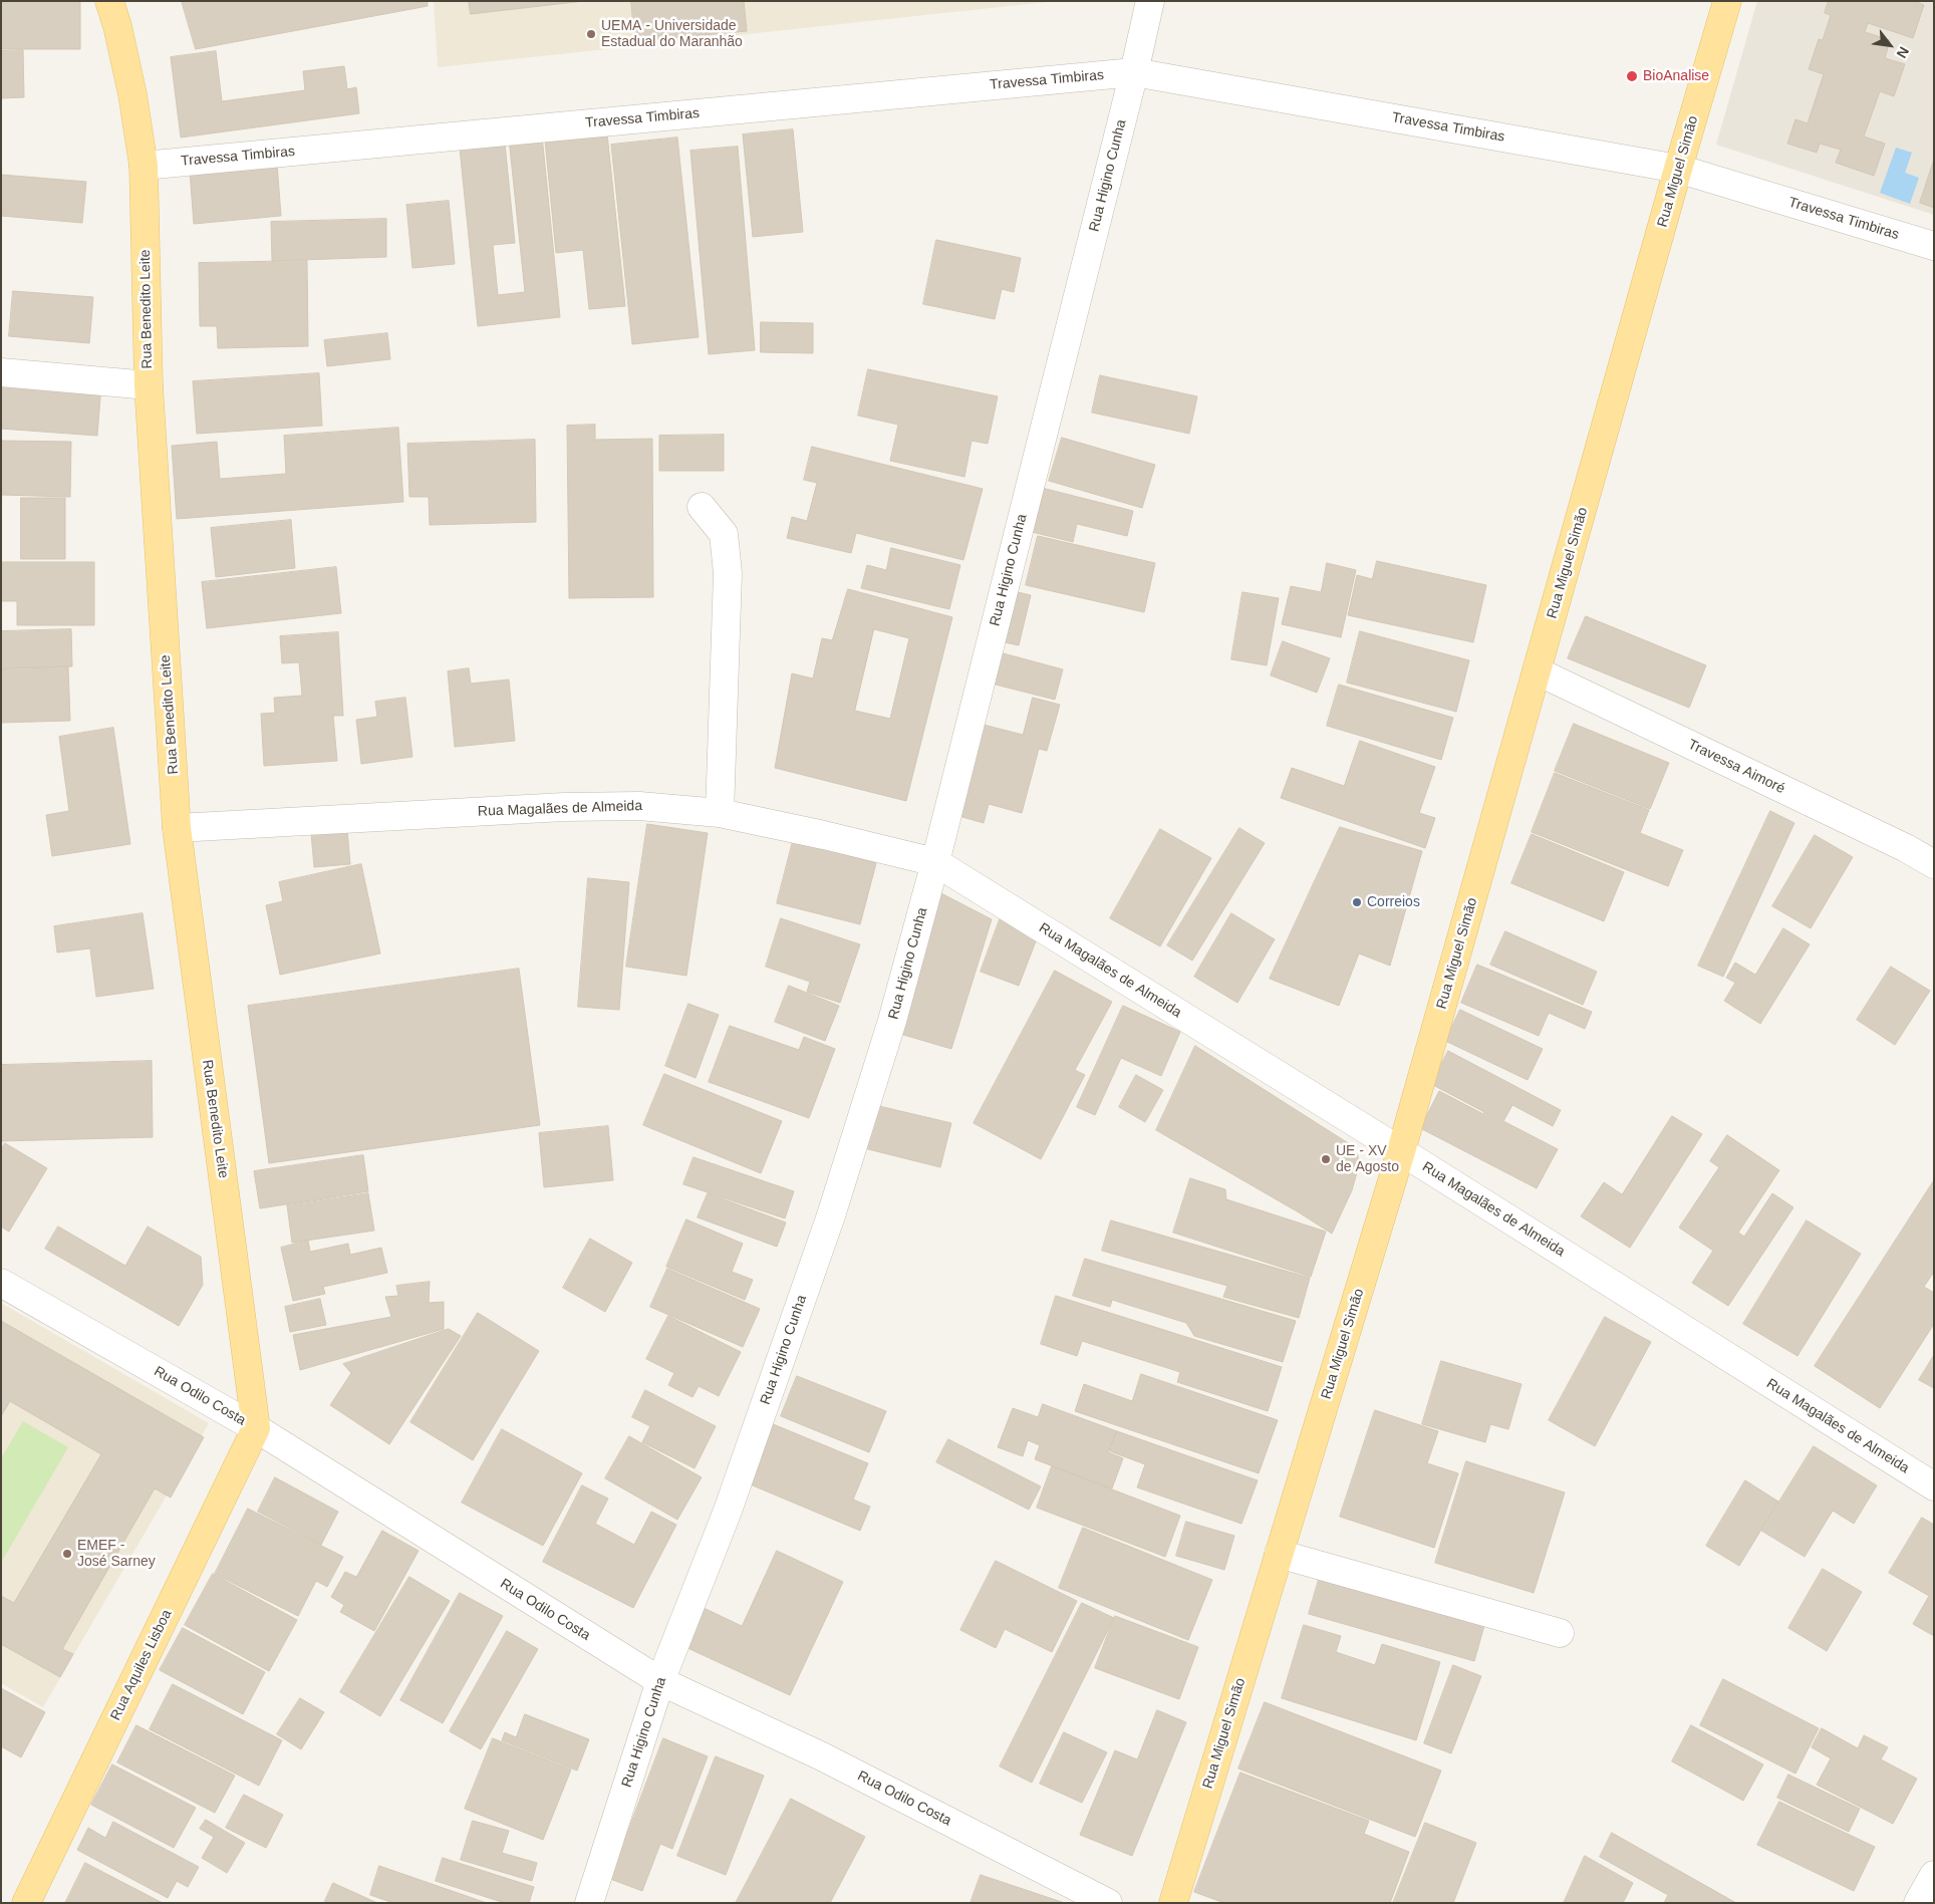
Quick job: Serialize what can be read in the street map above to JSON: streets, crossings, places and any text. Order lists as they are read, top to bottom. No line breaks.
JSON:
{"streets":{"main road":["Rua Miguel Simão","Rua Benedito Leite","Rua Aquiles Lisboa"],"street":["Travessa Timbiras","Rua Higino Cunha","Travessa Aimoré","Rua Magalães de Almeida","Rua Odilo Costa"]},"crossings":[["Travessa Timbiras","Rua Miguel Simão"],["Travessa Timbiras","Rua Higino Cunha"],["Travessa Timbiras","Rua Benedito Leite"],["Rua Miguel Simão","Travessa Aimoré"],["Rua Miguel Simão","Rua Magalães de Almeida"],["Rua Higino Cunha","Rua Magalães de Almeida"],["Rua Higino Cunha","Rua Odilo Costa"],["Rua Benedito Leite","Rua Magalães de Almeida"],["Rua Benedito Leite","Rua Odilo Costa"],["Rua Benedito Leite","Rua Aquiles Lisboa"],["Rua Odilo Costa","Rua Aquiles Lisboa"]],"places":["UEMA - Universidade Estadual do Maranhão","BioAnalise","Correios","UE - XV de Agosto","EMEF - José Sarney"],"north":"bottom right"}
